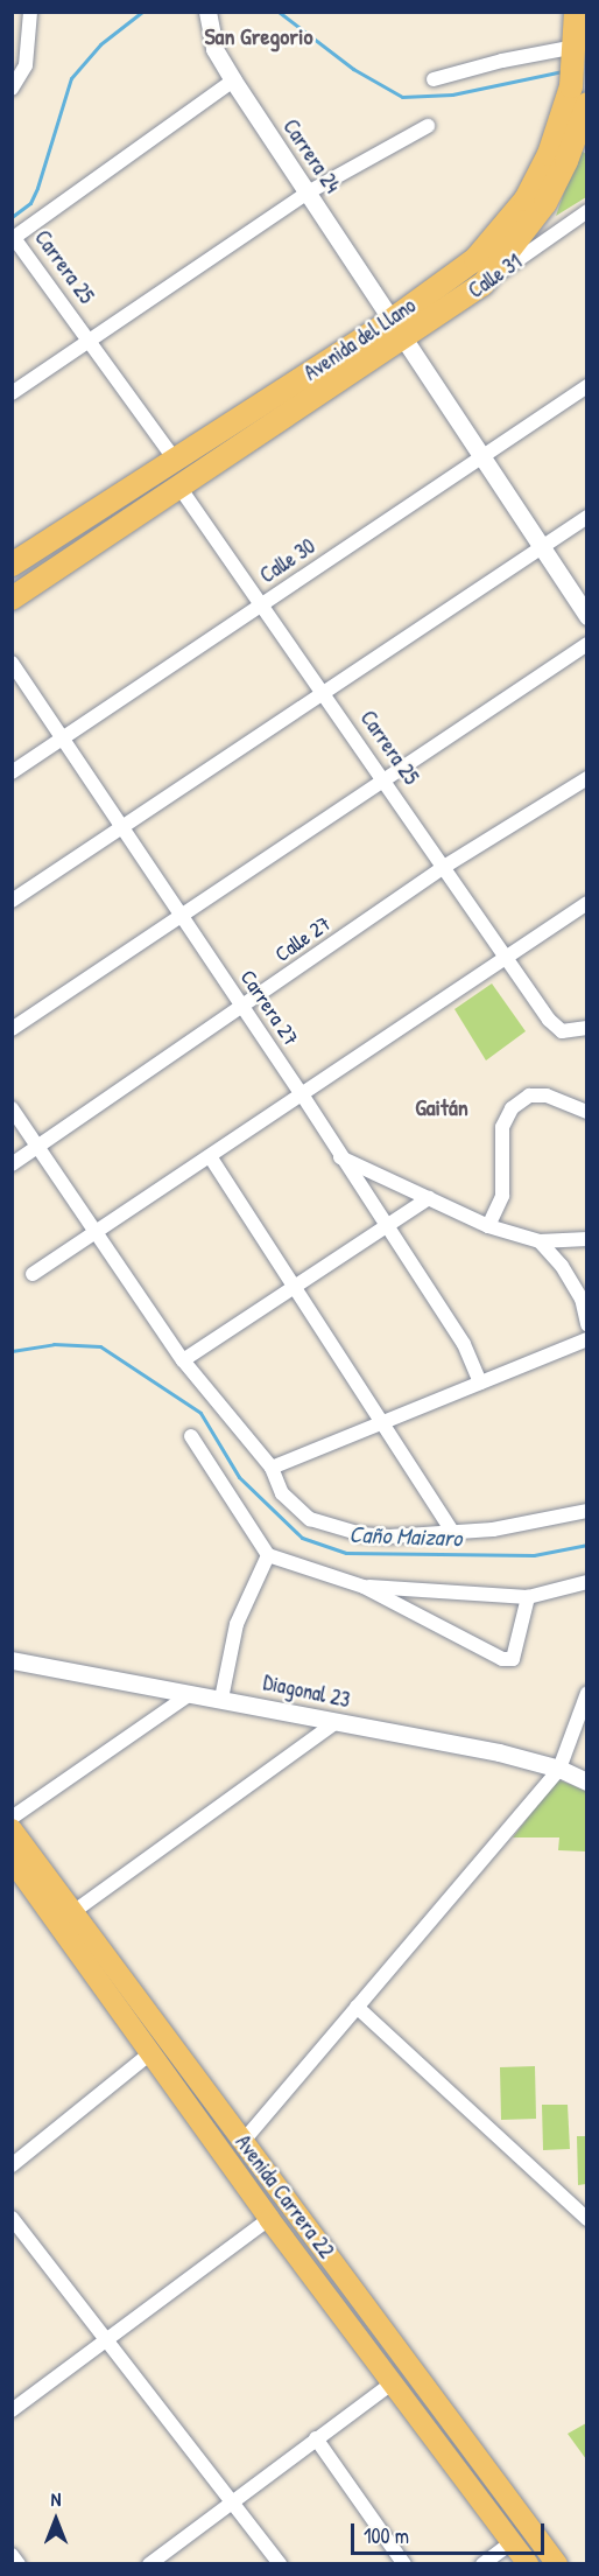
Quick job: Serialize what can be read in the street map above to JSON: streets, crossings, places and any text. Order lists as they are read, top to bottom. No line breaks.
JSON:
{"streets":{"highway":["Calle 31","Avenida del Llano"],"main road":["Avenida Carrera 22"],"street":["Carrera 24","Carrera 25","Calle 30","Calle 27","Carrera 27","Diagonal 23"]},"crossings":[["Carrera 24","Avenida del Llano"],["Carrera 25","Avenida del Llano"],["Carrera 25","Calle 30"],["Carrera 25","Calle 27"],["Calle 31","Avenida del Llano"],["Calle 30","Carrera 27"],["Calle 27","Carrera 27"]],"districts":["San Gregorio","Gaitán"],"water":["Caño Maizaro"],"scale_bar":"100 m","north":"top"}
